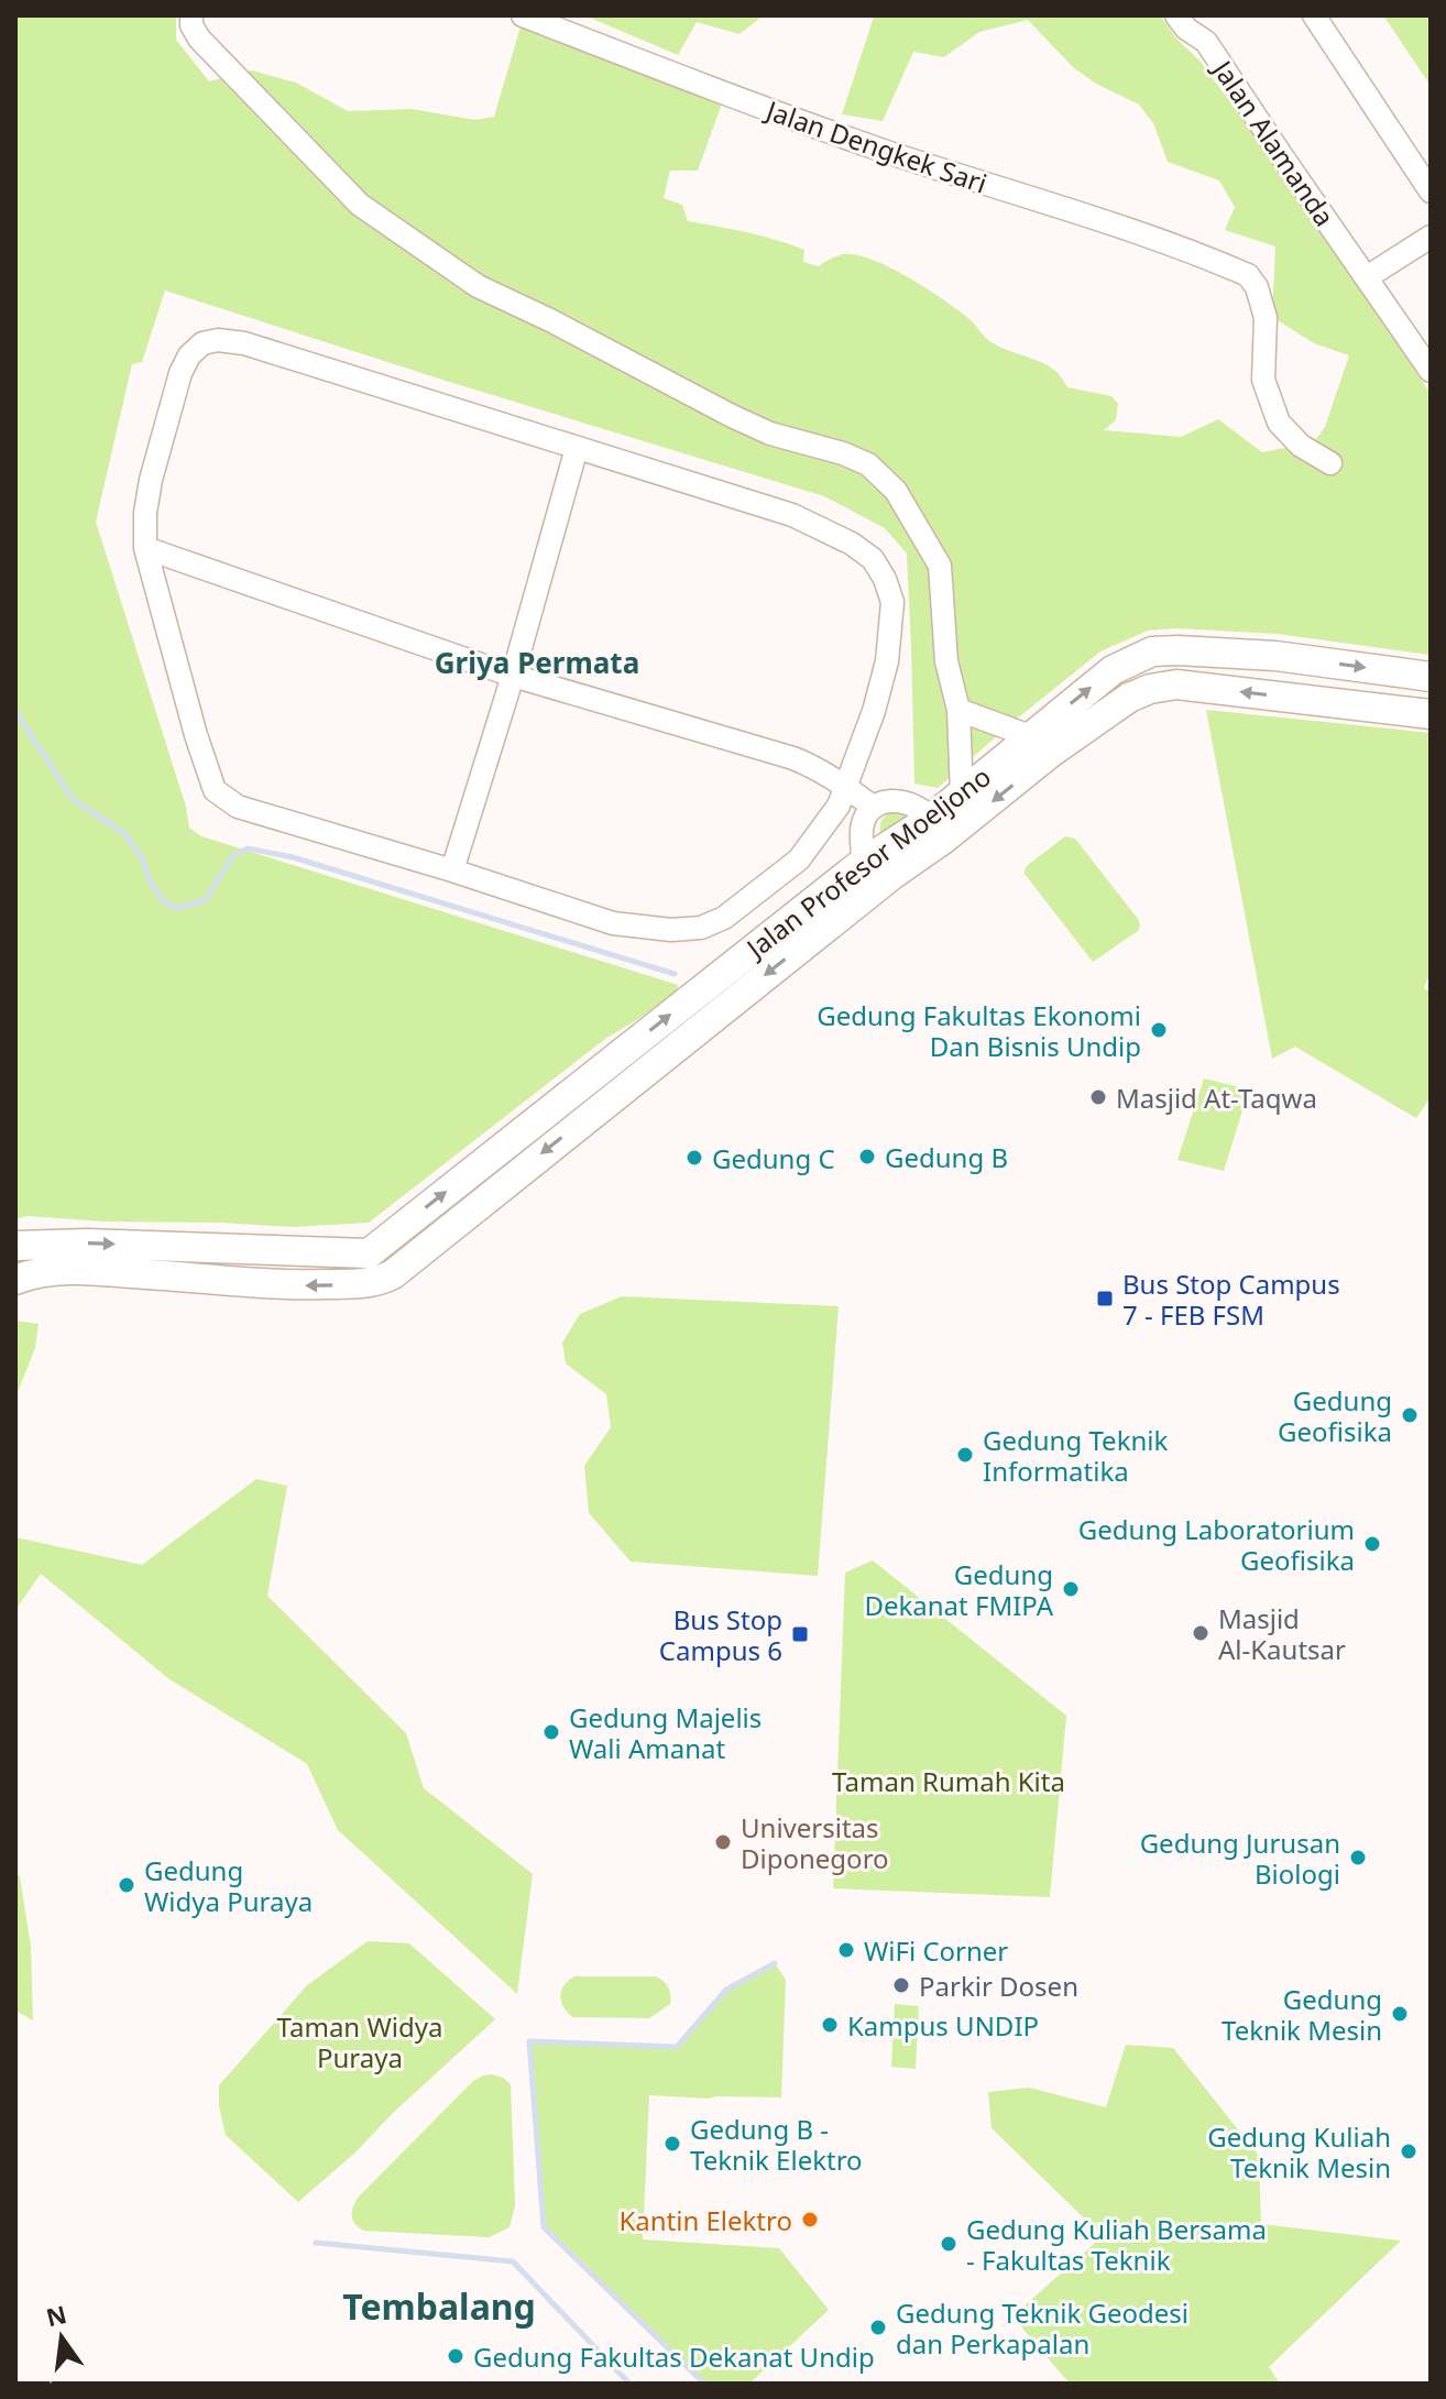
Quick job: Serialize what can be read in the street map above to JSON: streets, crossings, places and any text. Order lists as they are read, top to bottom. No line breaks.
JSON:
{"streets":{"street":["Jalan Alamanda","Jalan Dengkek Sari","Jalan Profesor Moeljono"]},"districts":["Griya Permata","Tembalang"],"parks":["Taman Rumah Kita","Taman Widya Puraya"],"places":{"other":["Gedung Fakultas Ekonomi Dan Bisnis Undip","Masjid At-Taqwa","Gedung B","Gedung C","Gedung Geofisika","Gedung Teknik Informatika","Gedung Laboratorium Geofisika","Gedung Dekanat FMIPA","Masjid Al-Kautsar","Gedung Majelis Wali Amanat","Universitas Diponegoro","Gedung Jurusan Biologi","Gedung Widya Puraya","WiFi Corner","Parkir Dosen","Gedung Teknik Mesin","Kampus UNDIP","Gedung B - Teknik Elektro","Gedung Kuliah Teknik Mesin","Kantin Elektro","Gedung Kuliah Bersama - Fakultas Teknik","Gedung Teknik Geodesi dan Perkapalan","Gedung Fakultas Dekanat Undip"],"transit":["Bus Stop Campus 7 - FEB FSM","Bus Stop Campus 6"]},"north":"top"}
